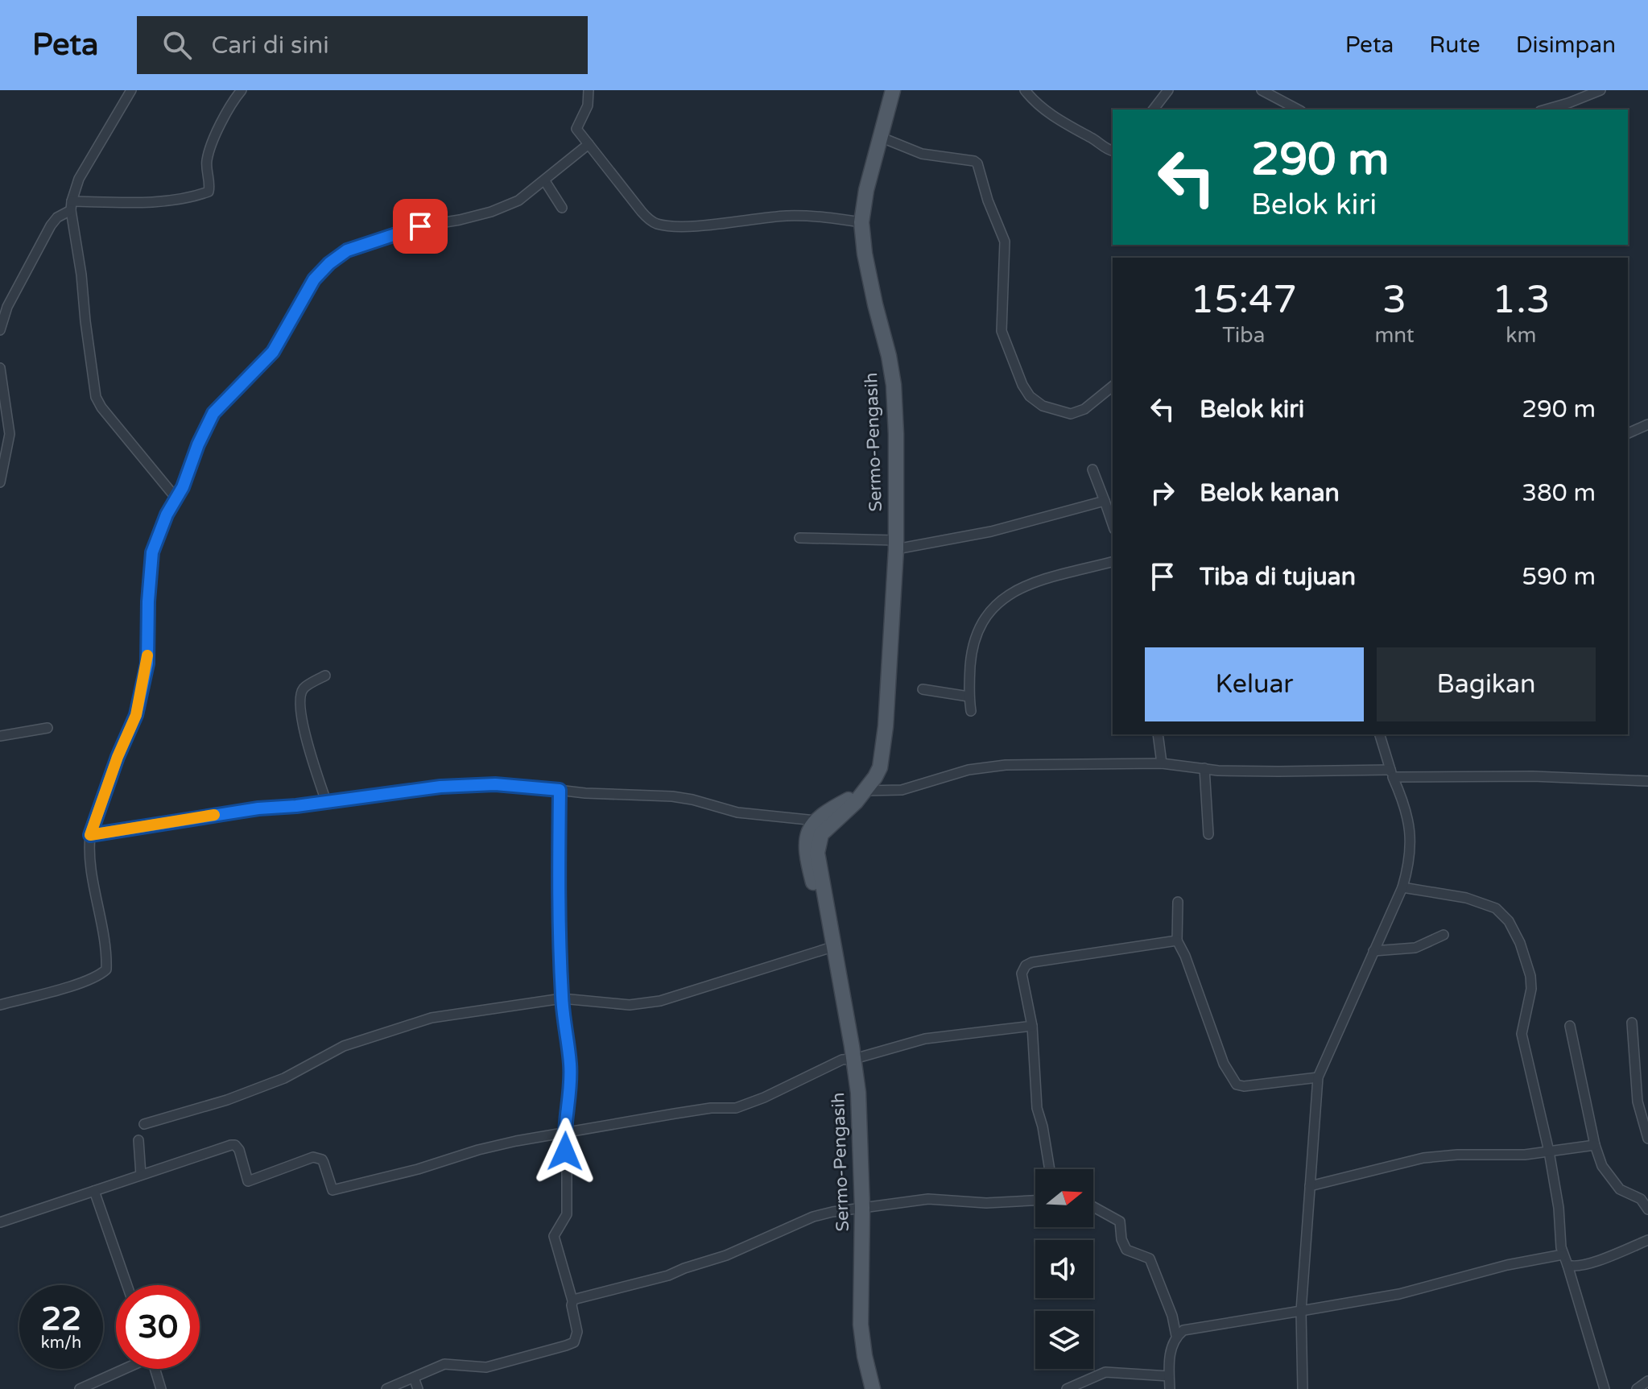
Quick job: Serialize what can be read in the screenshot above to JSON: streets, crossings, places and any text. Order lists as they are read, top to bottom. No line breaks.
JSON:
{"streets":{"main road":["Sermo-Pengasih"]},"north":"right","page":{"header":"Peta","search":"Cari di sini","nav":["Peta","Rute","Disimpan"],"turn":["290 m","Belok kiri"],"eta":["15:47","Tiba","3","mnt","1.3","km"],"list":[{"name":"Belok kiri","value":"290 m"},{"name":"Belok kanan","value":"380 m"},{"name":"Tiba di tujuan","value":"590 m"}],"buttons":["Keluar","Bagikan"],"speed":"22 km/h","limit":"30"}}
